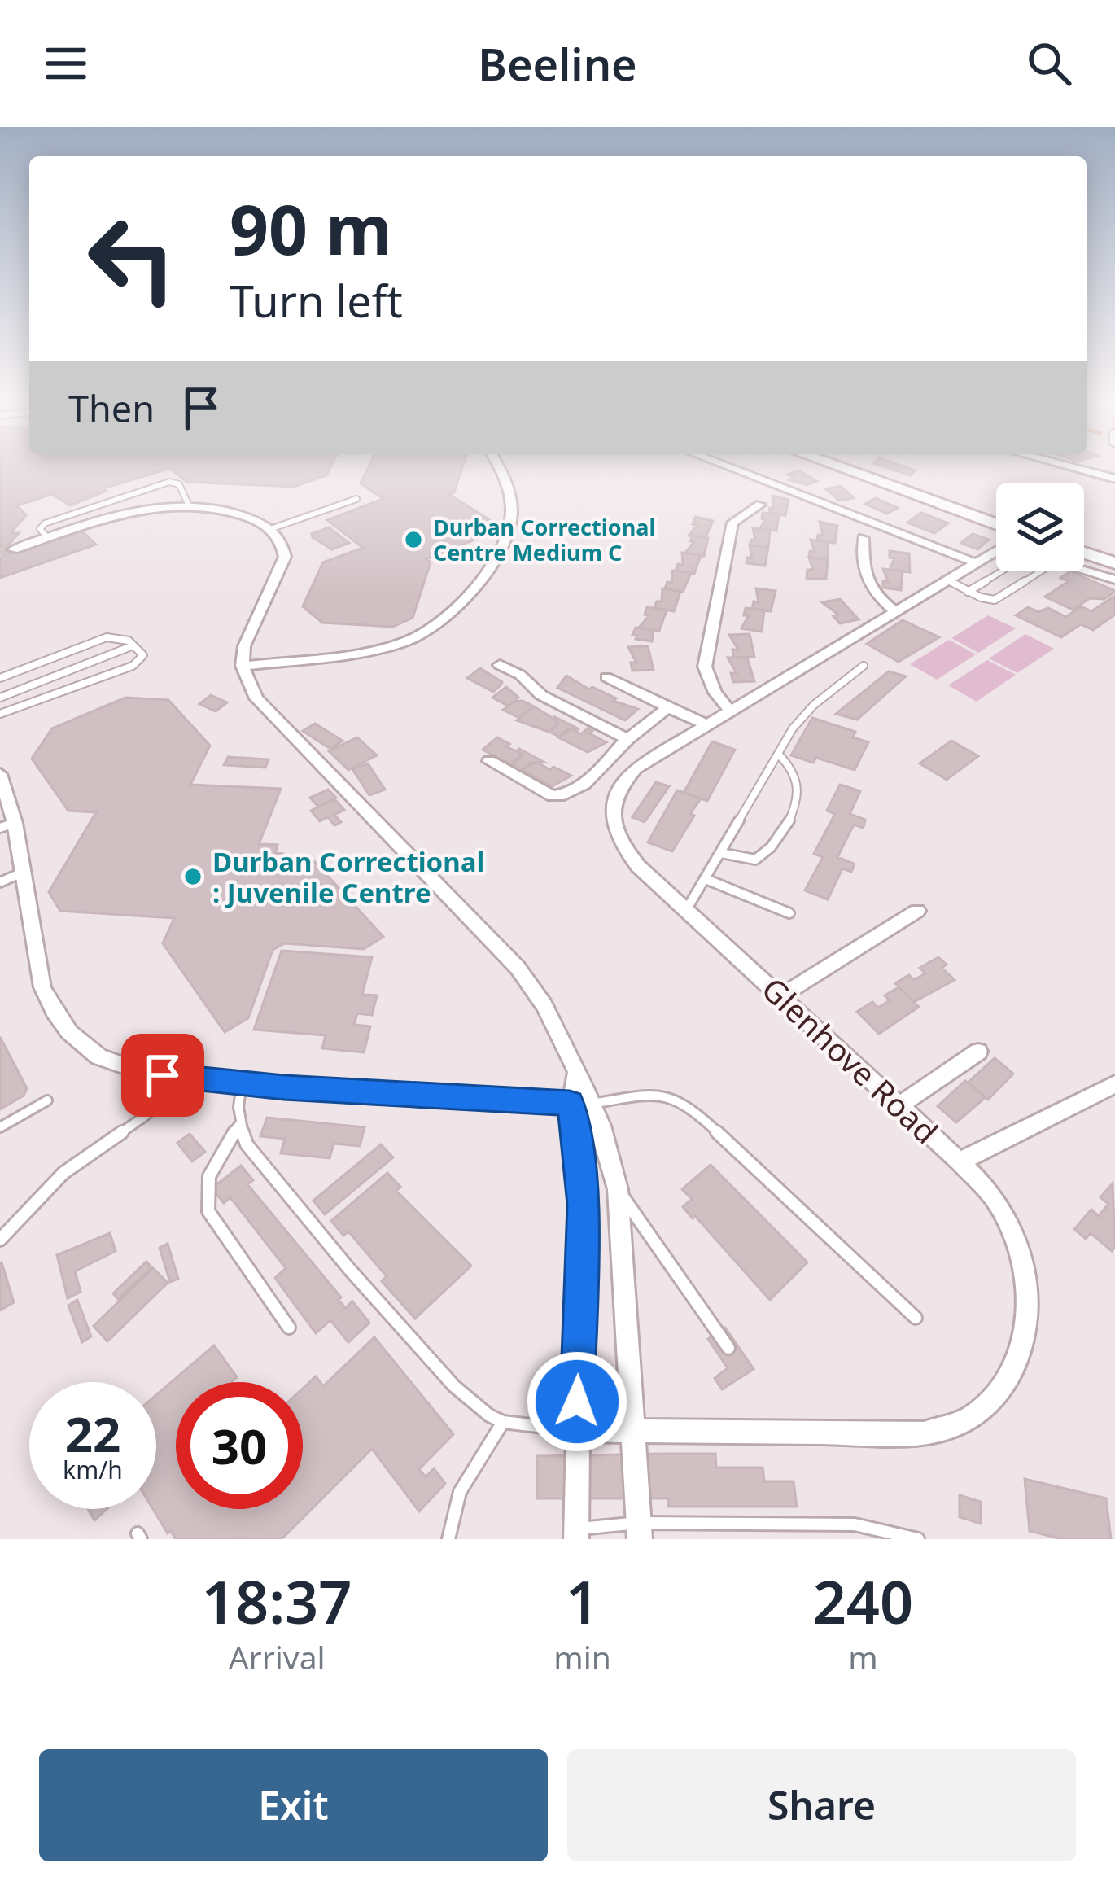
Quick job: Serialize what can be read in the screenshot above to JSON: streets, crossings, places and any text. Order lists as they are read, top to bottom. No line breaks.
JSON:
{"streets":{"street":["Glenhove Road"]},"places":["Durban Correctional Centre Medium C","Durban Correctional : Juvenile Centre"],"page":{"header":"Beeline","turn":["90 m","Turn left"],"then":"Then","speed":"22 km/h","limit":"30","eta":["18:37","Arrival","1","min","240","m"],"buttons":["Exit","Share"]}}
